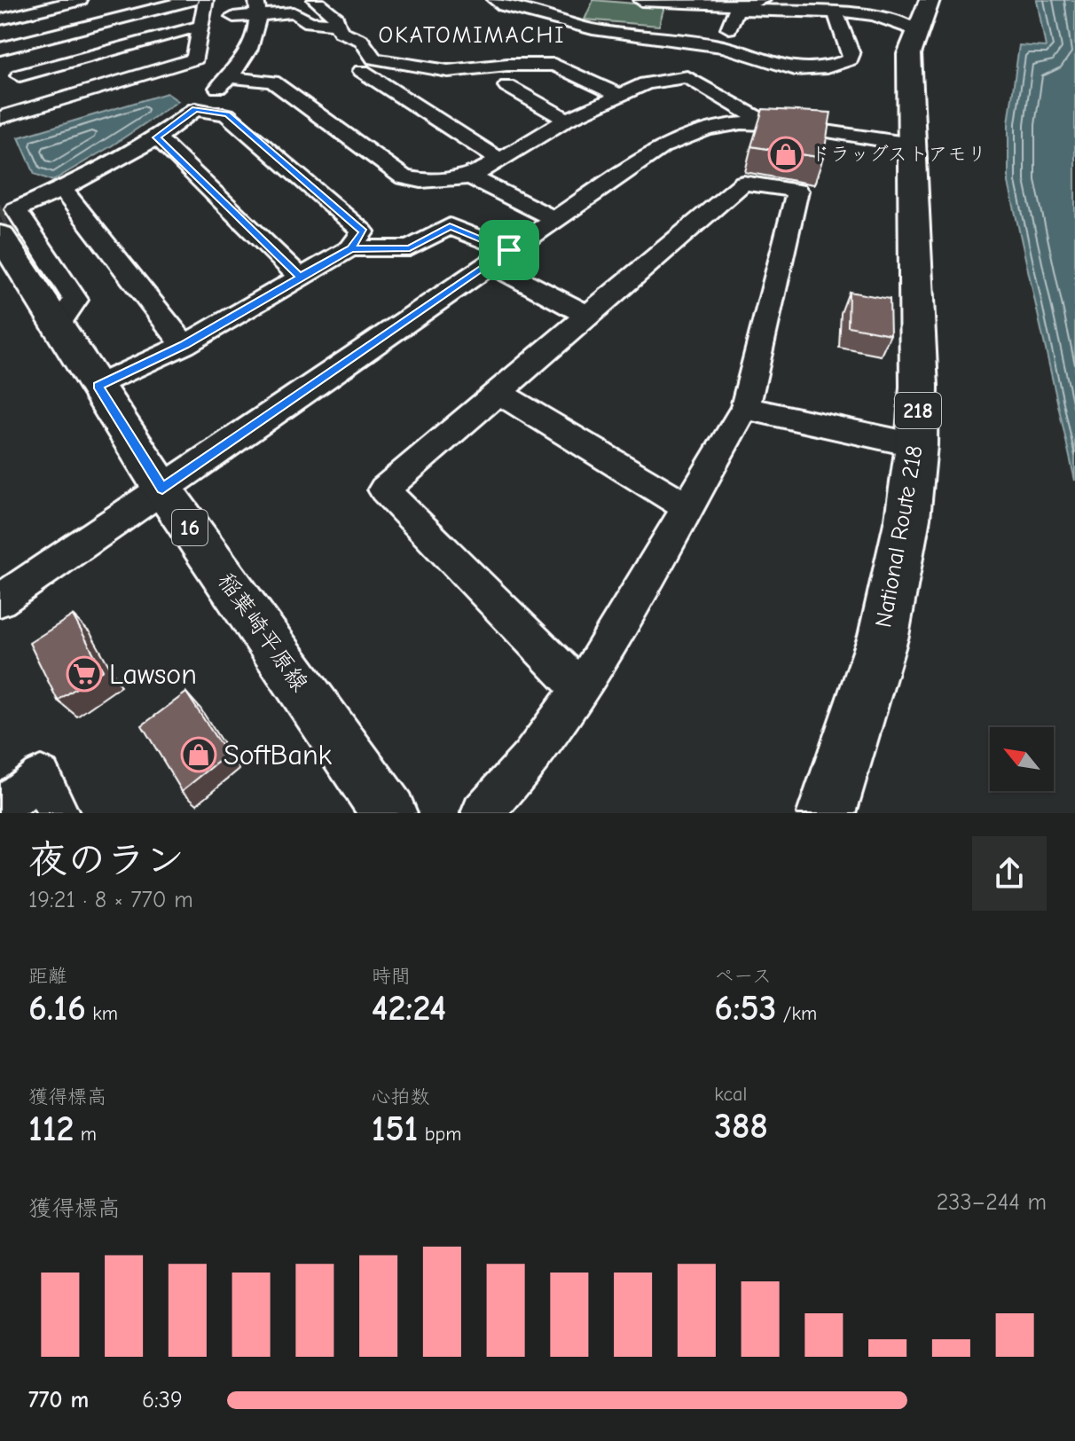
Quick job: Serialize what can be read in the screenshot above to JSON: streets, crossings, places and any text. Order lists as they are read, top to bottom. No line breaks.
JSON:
{"streets":{"highway":["218","National Route 218"],"main road":["16","稲葉崎平原線"]},"districts":["OKATOMIMACHI"],"places":{"shop":["ドラッグストアモリ","SoftBank"],"supermarket":["Lawson"]},"north":"top left","page":{"heading":["夜のラン","19:21 · 8 × 770 m"],"stats":[["距離","6.16 km"],["時間","42:24"],["ペース","6:53 /km"],["獲得標高","112 m"],["心拍数","151 bpm"],["kcal","388"]],"chart":["獲得標高","233–244 m"],"list":[{"name":"770 m","note":"6:39"}]}}
